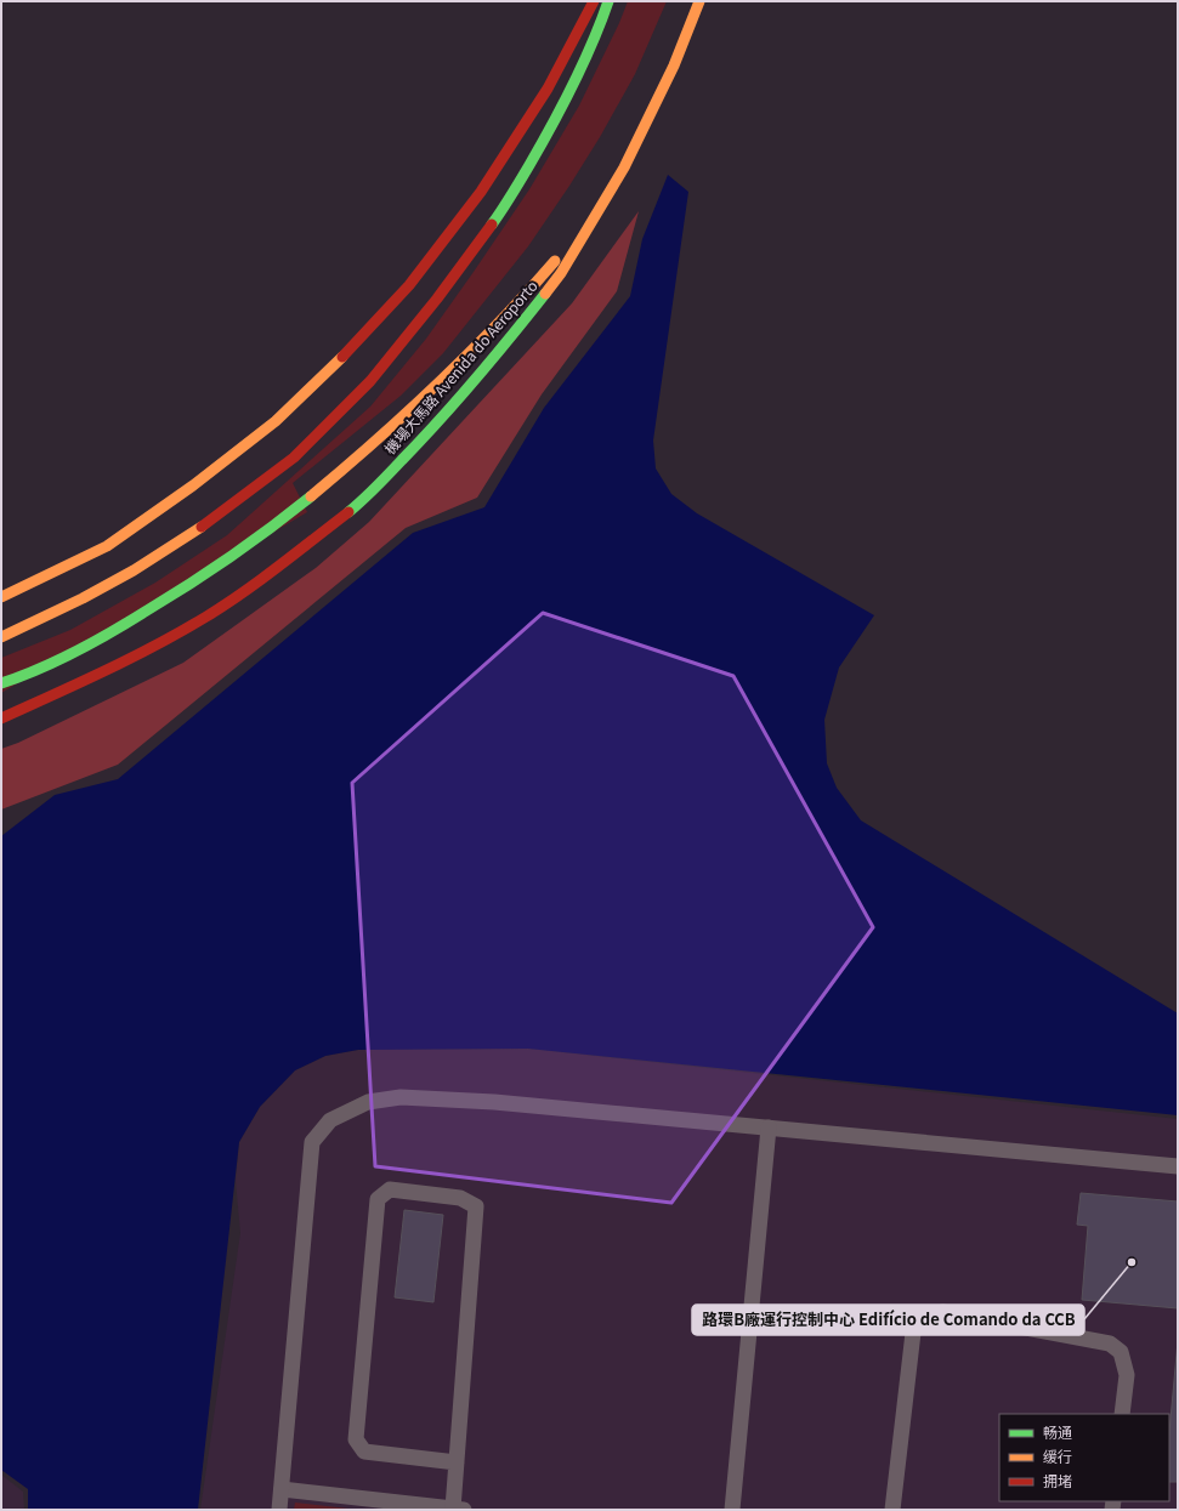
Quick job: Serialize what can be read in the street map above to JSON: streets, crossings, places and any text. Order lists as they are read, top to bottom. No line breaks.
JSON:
{"streets":{"main road":["機場大馬路 Avenida do Aeroporto"]},"places":["路環B廠運行控制中心 Edifício de Comando da CCB"],"legend":["畅通","缓行","拥堵"]}
